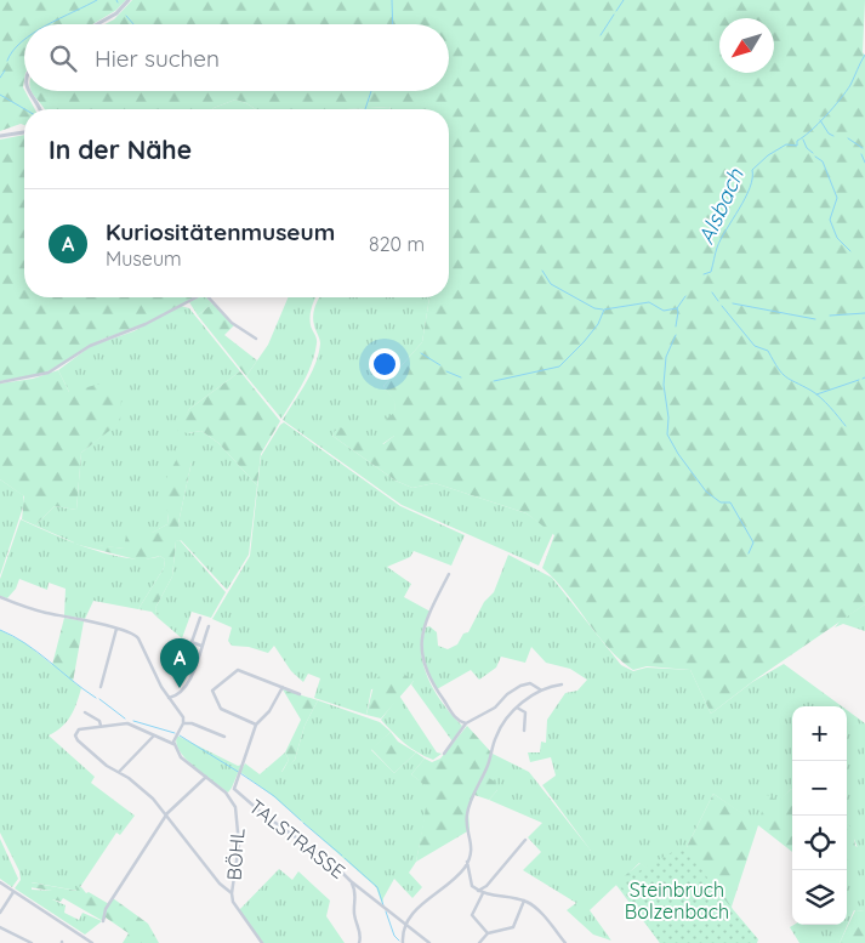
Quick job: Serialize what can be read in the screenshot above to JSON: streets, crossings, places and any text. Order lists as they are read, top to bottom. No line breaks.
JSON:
{"streets":{"street":["TALSTRASSE","BÖHL"]},"crossings":[["TALSTRASSE","BÖHL"]],"water":["Alsbach"],"parks":["Steinbruch Bolzenbach"],"north":"bottom left","page":{"search":"Hier suchen","heading":"In der Nähe","list":[{"mark":"A","name":"Kuriositätenmuseum","note":"Museum","value":"820 m"}],"pins":"A","map_buttons":["+","−"]}}
